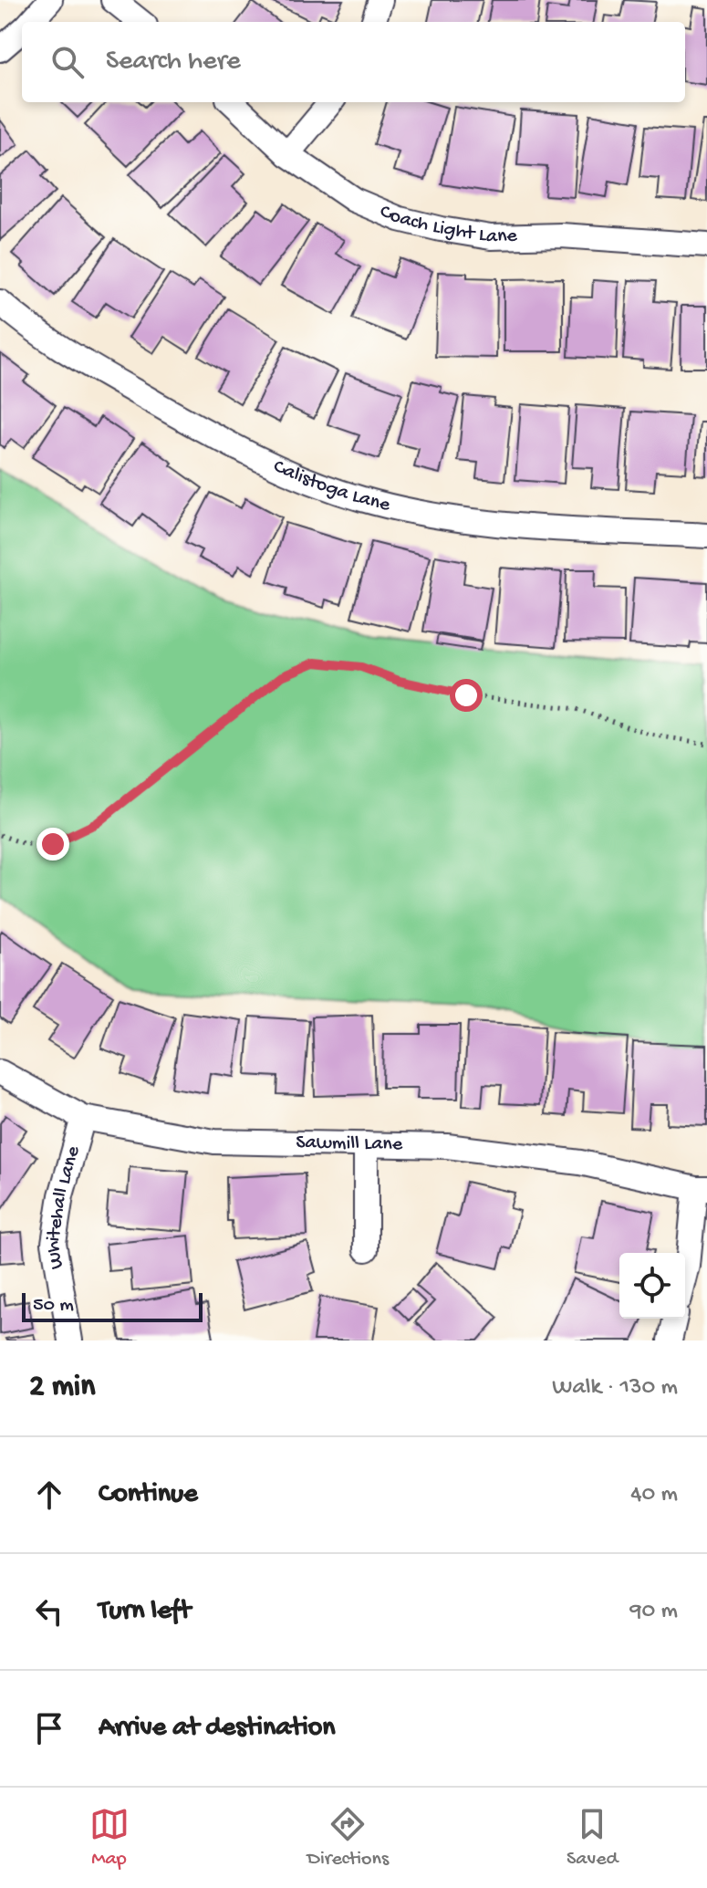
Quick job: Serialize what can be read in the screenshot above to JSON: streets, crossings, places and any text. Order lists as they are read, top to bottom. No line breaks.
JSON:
{"streets":{"street":["Coach Light Lane","Calistoga Lane","Sawmill Lane","Whitehall Lane"]},"crossings":[["Sawmill Lane","Whitehall Lane"]],"scale_bar":"50 m","page":{"search":"Search here","scale":"50 m","heading":["2 min","Walk · 130 m"],"list":[["Continue","40 m"],["Turn left","90 m"],"Arrive at destination"],"nav":["Map","Directions","Saved"]}}
